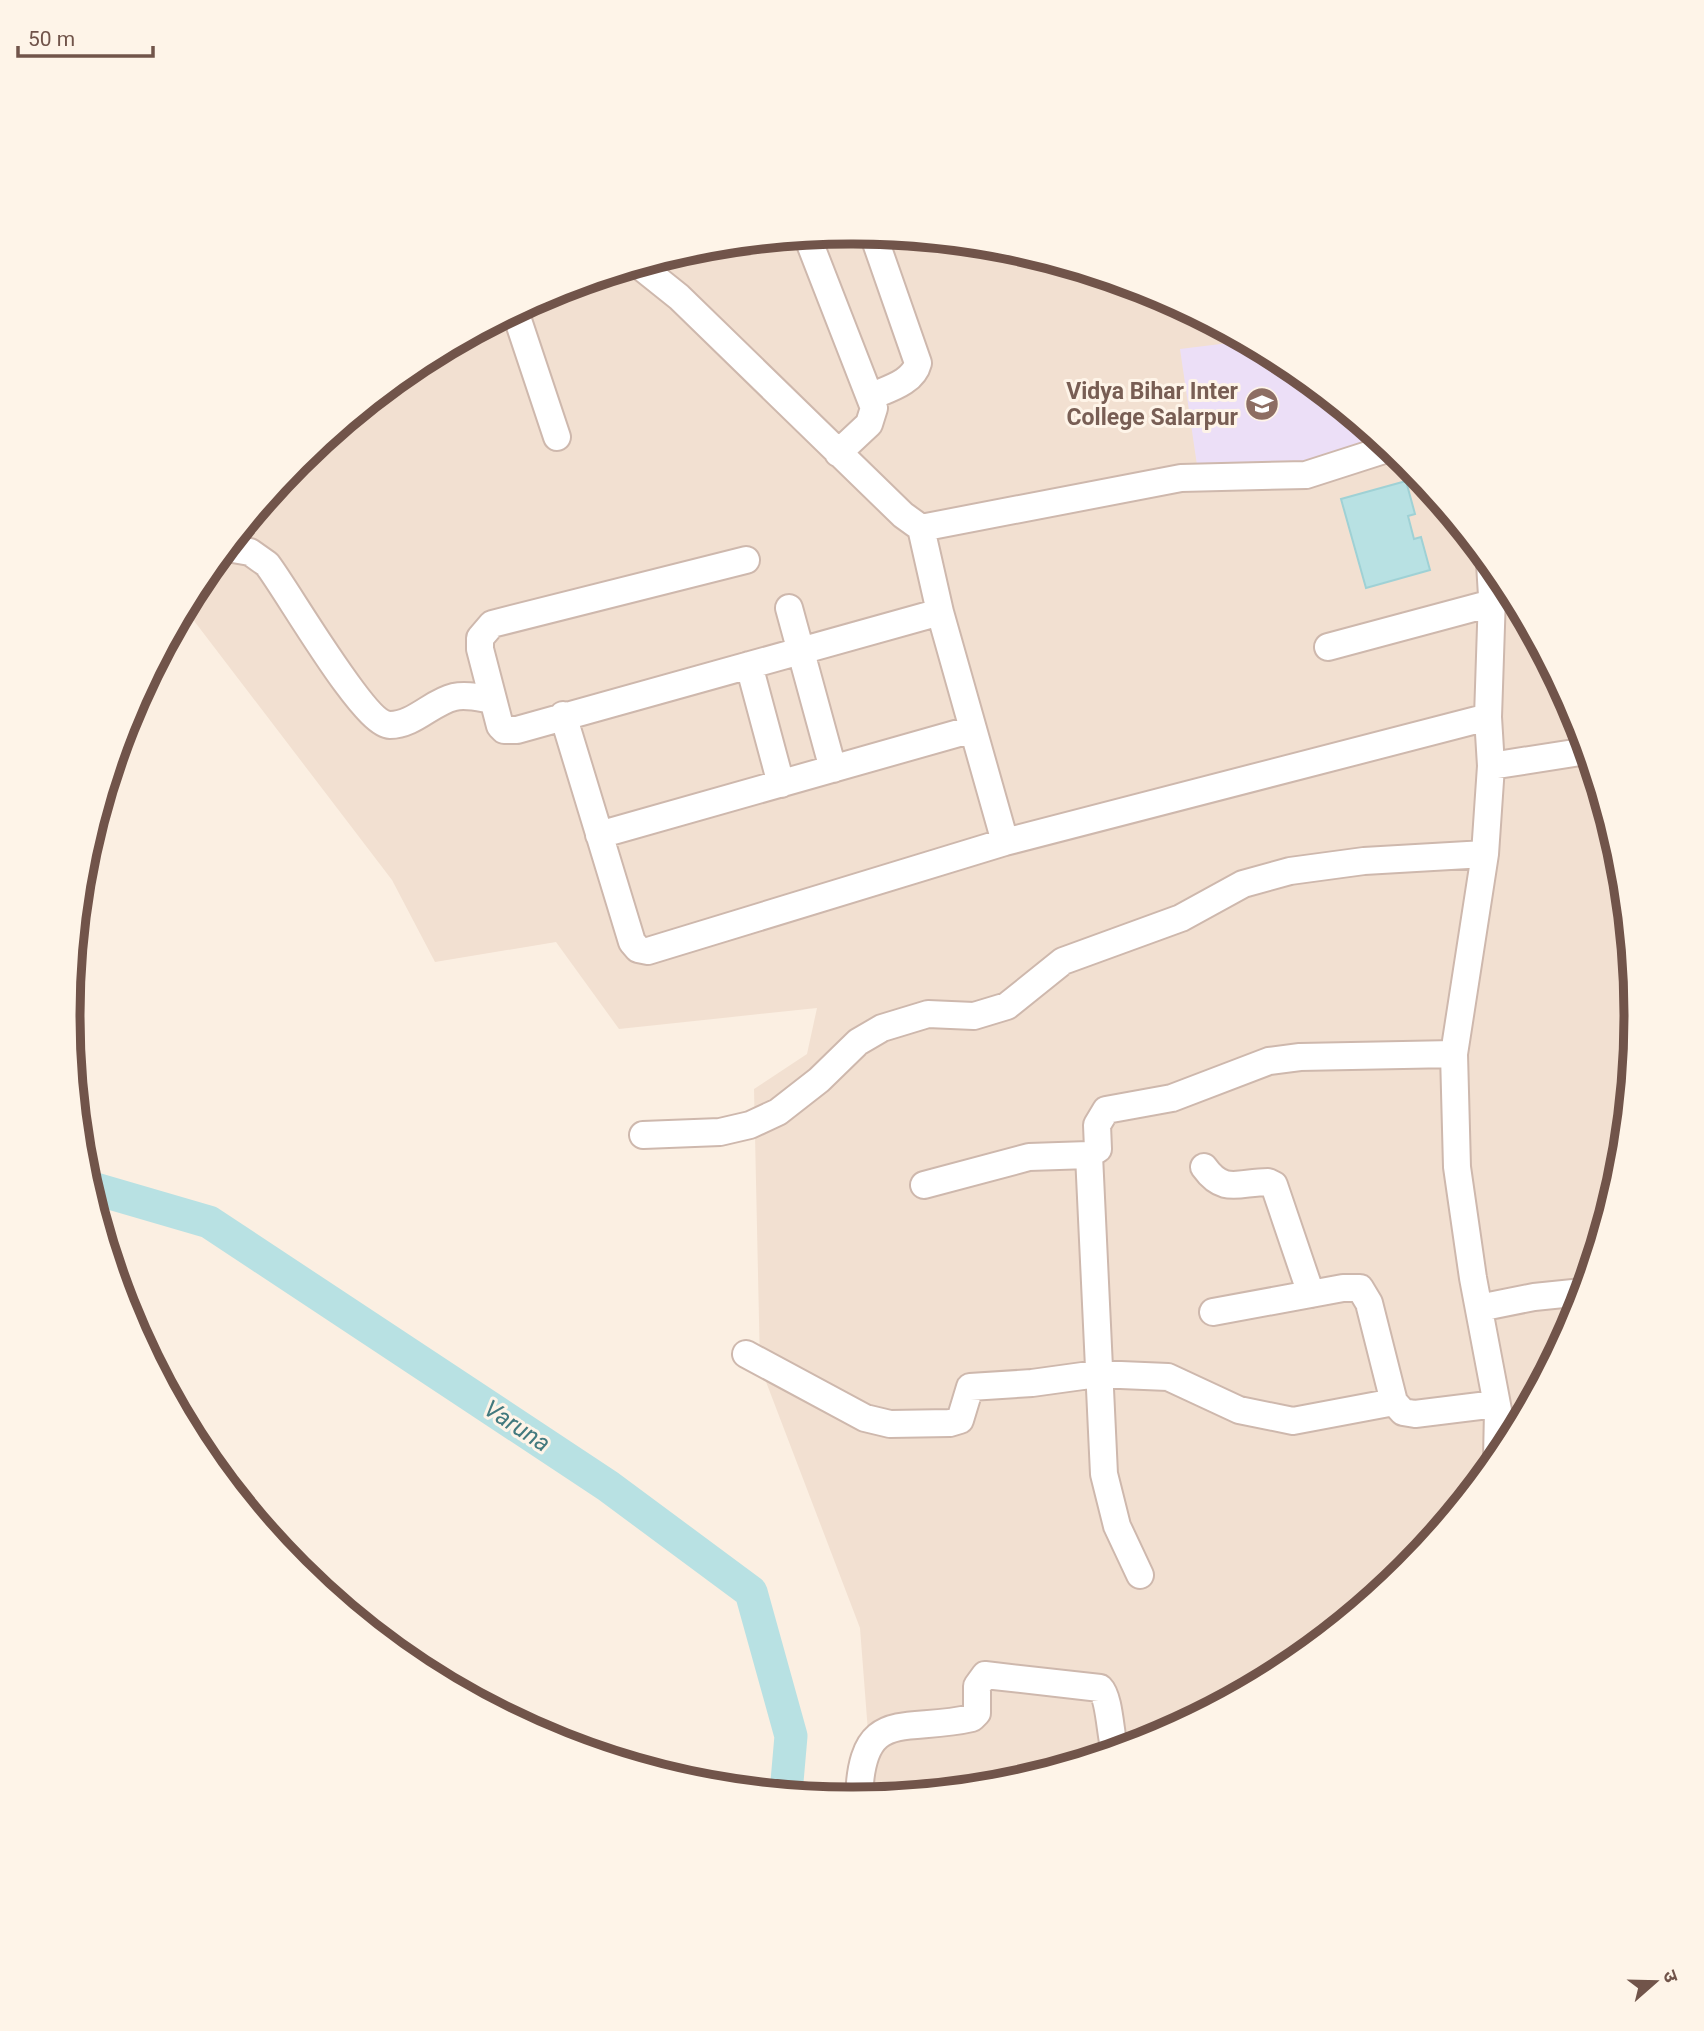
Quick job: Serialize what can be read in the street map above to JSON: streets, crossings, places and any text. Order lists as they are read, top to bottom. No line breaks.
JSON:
{"water":["Varuna"],"places":{"school or university":["Vidya Bihar Inter College Salarpur"]},"scale_bar":"50 m","north":"right"}
